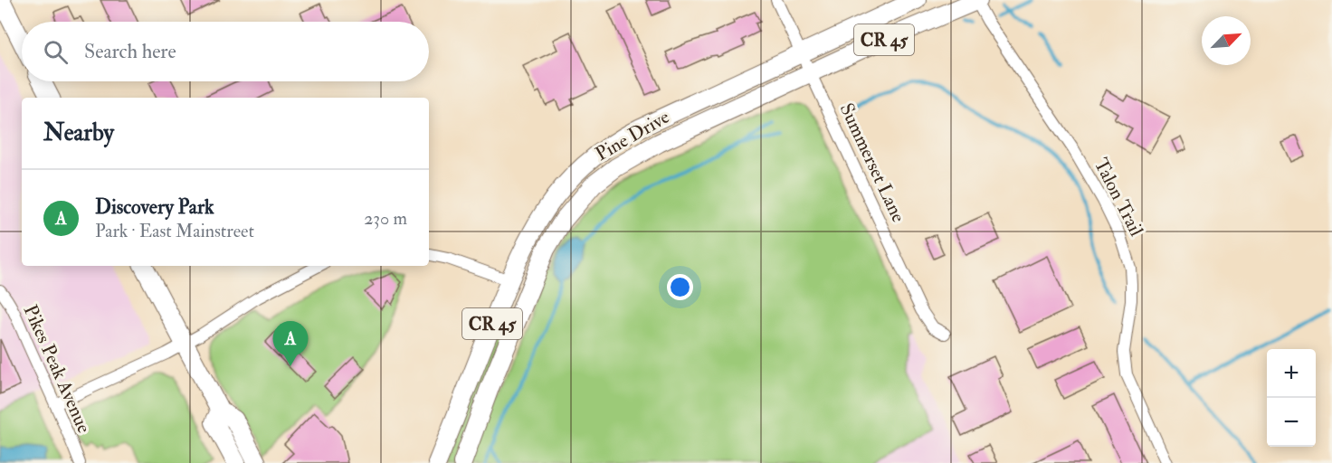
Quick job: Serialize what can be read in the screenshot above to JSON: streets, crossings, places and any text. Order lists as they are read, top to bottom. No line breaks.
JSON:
{"streets":{"main road":["CR 45","Pine Drive"],"street":["Summerset Lane","Talon Trail","Pikes Peak Avenue"]},"crossings":[["Pine Drive","Summerset Lane"],["Pine Drive","Talon Trail"]],"north":"top right","page":{"search":"Search here","heading":"Nearby","list":[{"mark":"A","name":"Discovery Park","note":"Park · East Mainstreet","value":"230 m"}],"pins":"A","map_buttons":["+","−"]}}
